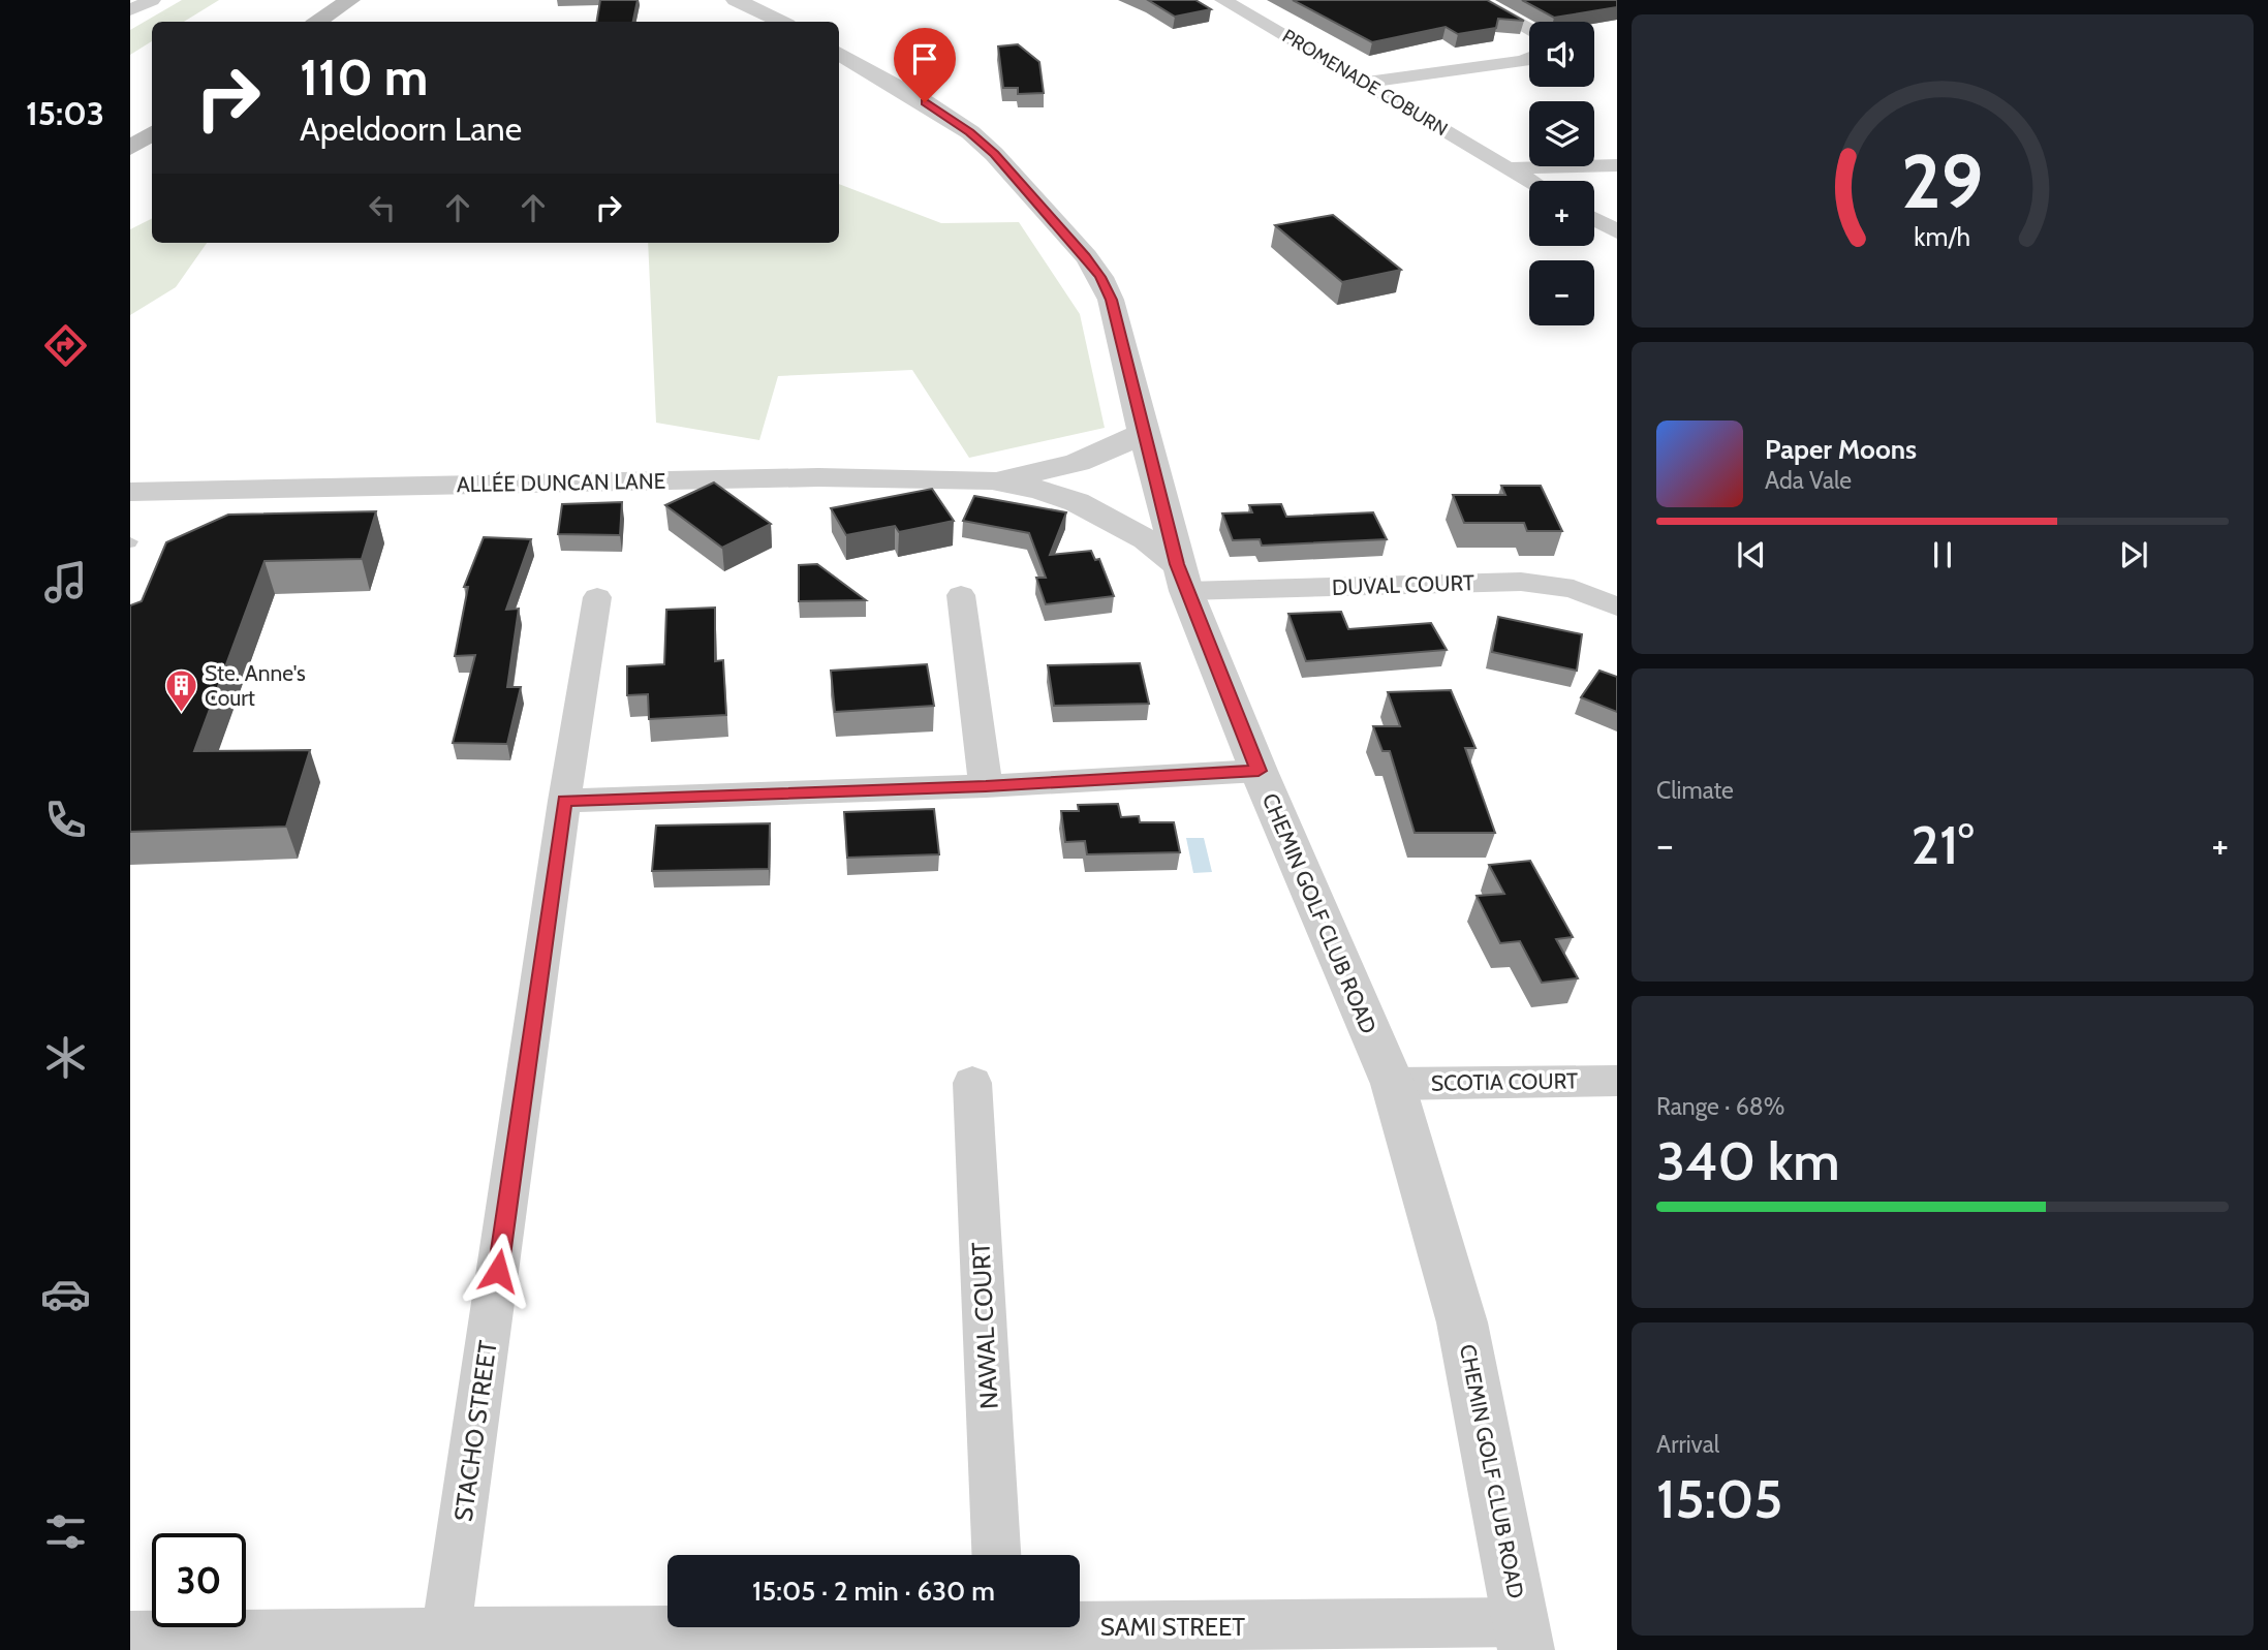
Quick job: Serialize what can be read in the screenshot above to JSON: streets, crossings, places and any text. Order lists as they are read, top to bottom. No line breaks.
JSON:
{"streets":{"street":["PROMENADE COBURN","ALLÉE DUNCAN LANE","DUVAL COURT","CHEMIN GOLF CLUB ROAD","SCOTIA COURT","NAWAL COURT","STACHO STREET","SAMI STREET"]},"crossings":[["DUVAL COURT","CHEMIN GOLF CLUB ROAD"],["CHEMIN GOLF CLUB ROAD","SCOTIA COURT"],["CHEMIN GOLF CLUB ROAD","SAMI STREET"],["STACHO STREET","SAMI STREET"]],"places":{"building":["Ste. Anne's Court"]},"page":{"tabs":"15:03","map_buttons":["+","−"],"turn":["110 m","Apeldoorn Lane"],"song":["Paper Moons","Ada Vale"],"tile":["Climate",["Range · 68%","340 km"],["Arrival","15:05"]],"heat":["−","21°","+"],"limit":"30","trip":"15:05 · 2 min · 630 m","gauge":["29","km/h"]}}
